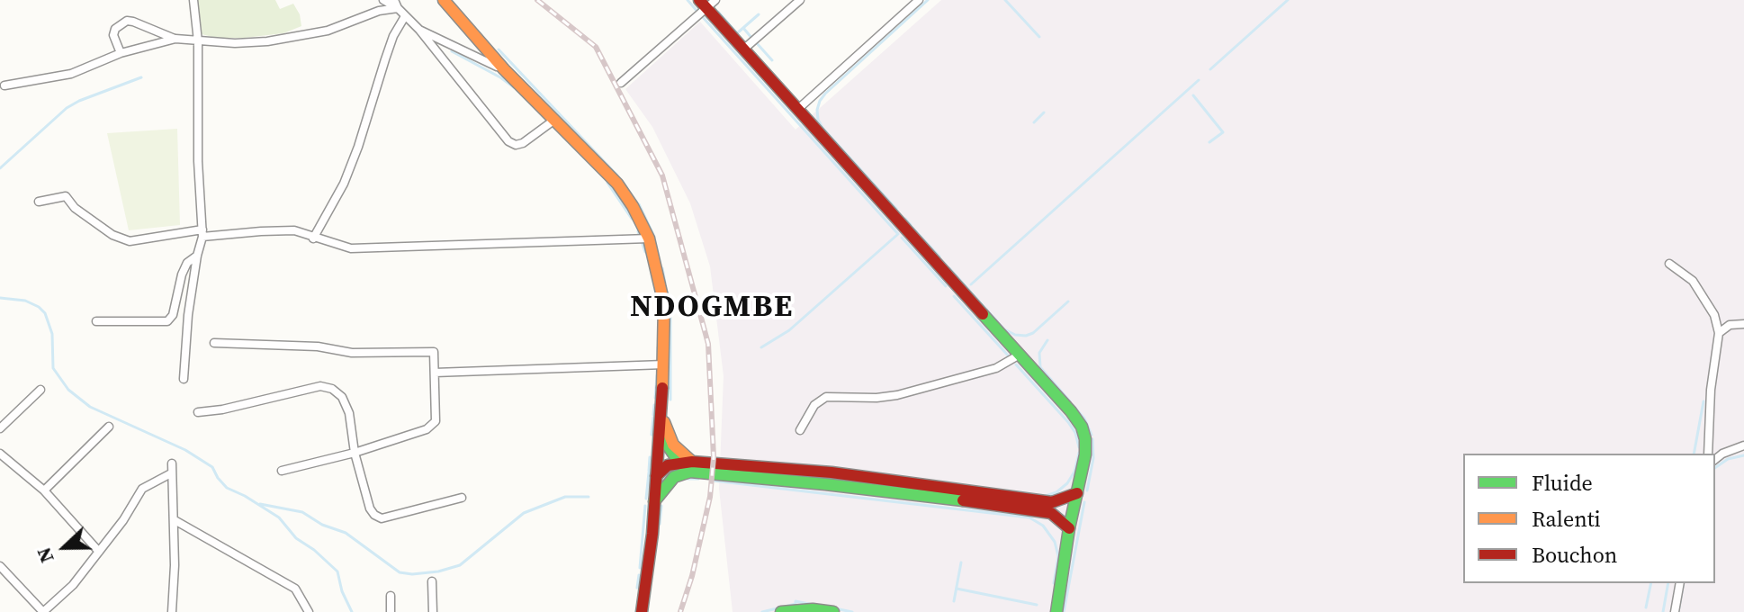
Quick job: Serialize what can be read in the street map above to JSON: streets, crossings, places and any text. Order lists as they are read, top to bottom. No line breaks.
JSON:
{"districts":["NDOGMBE"],"legend":["Fluide","Ralenti","Bouchon"],"north":"left"}
